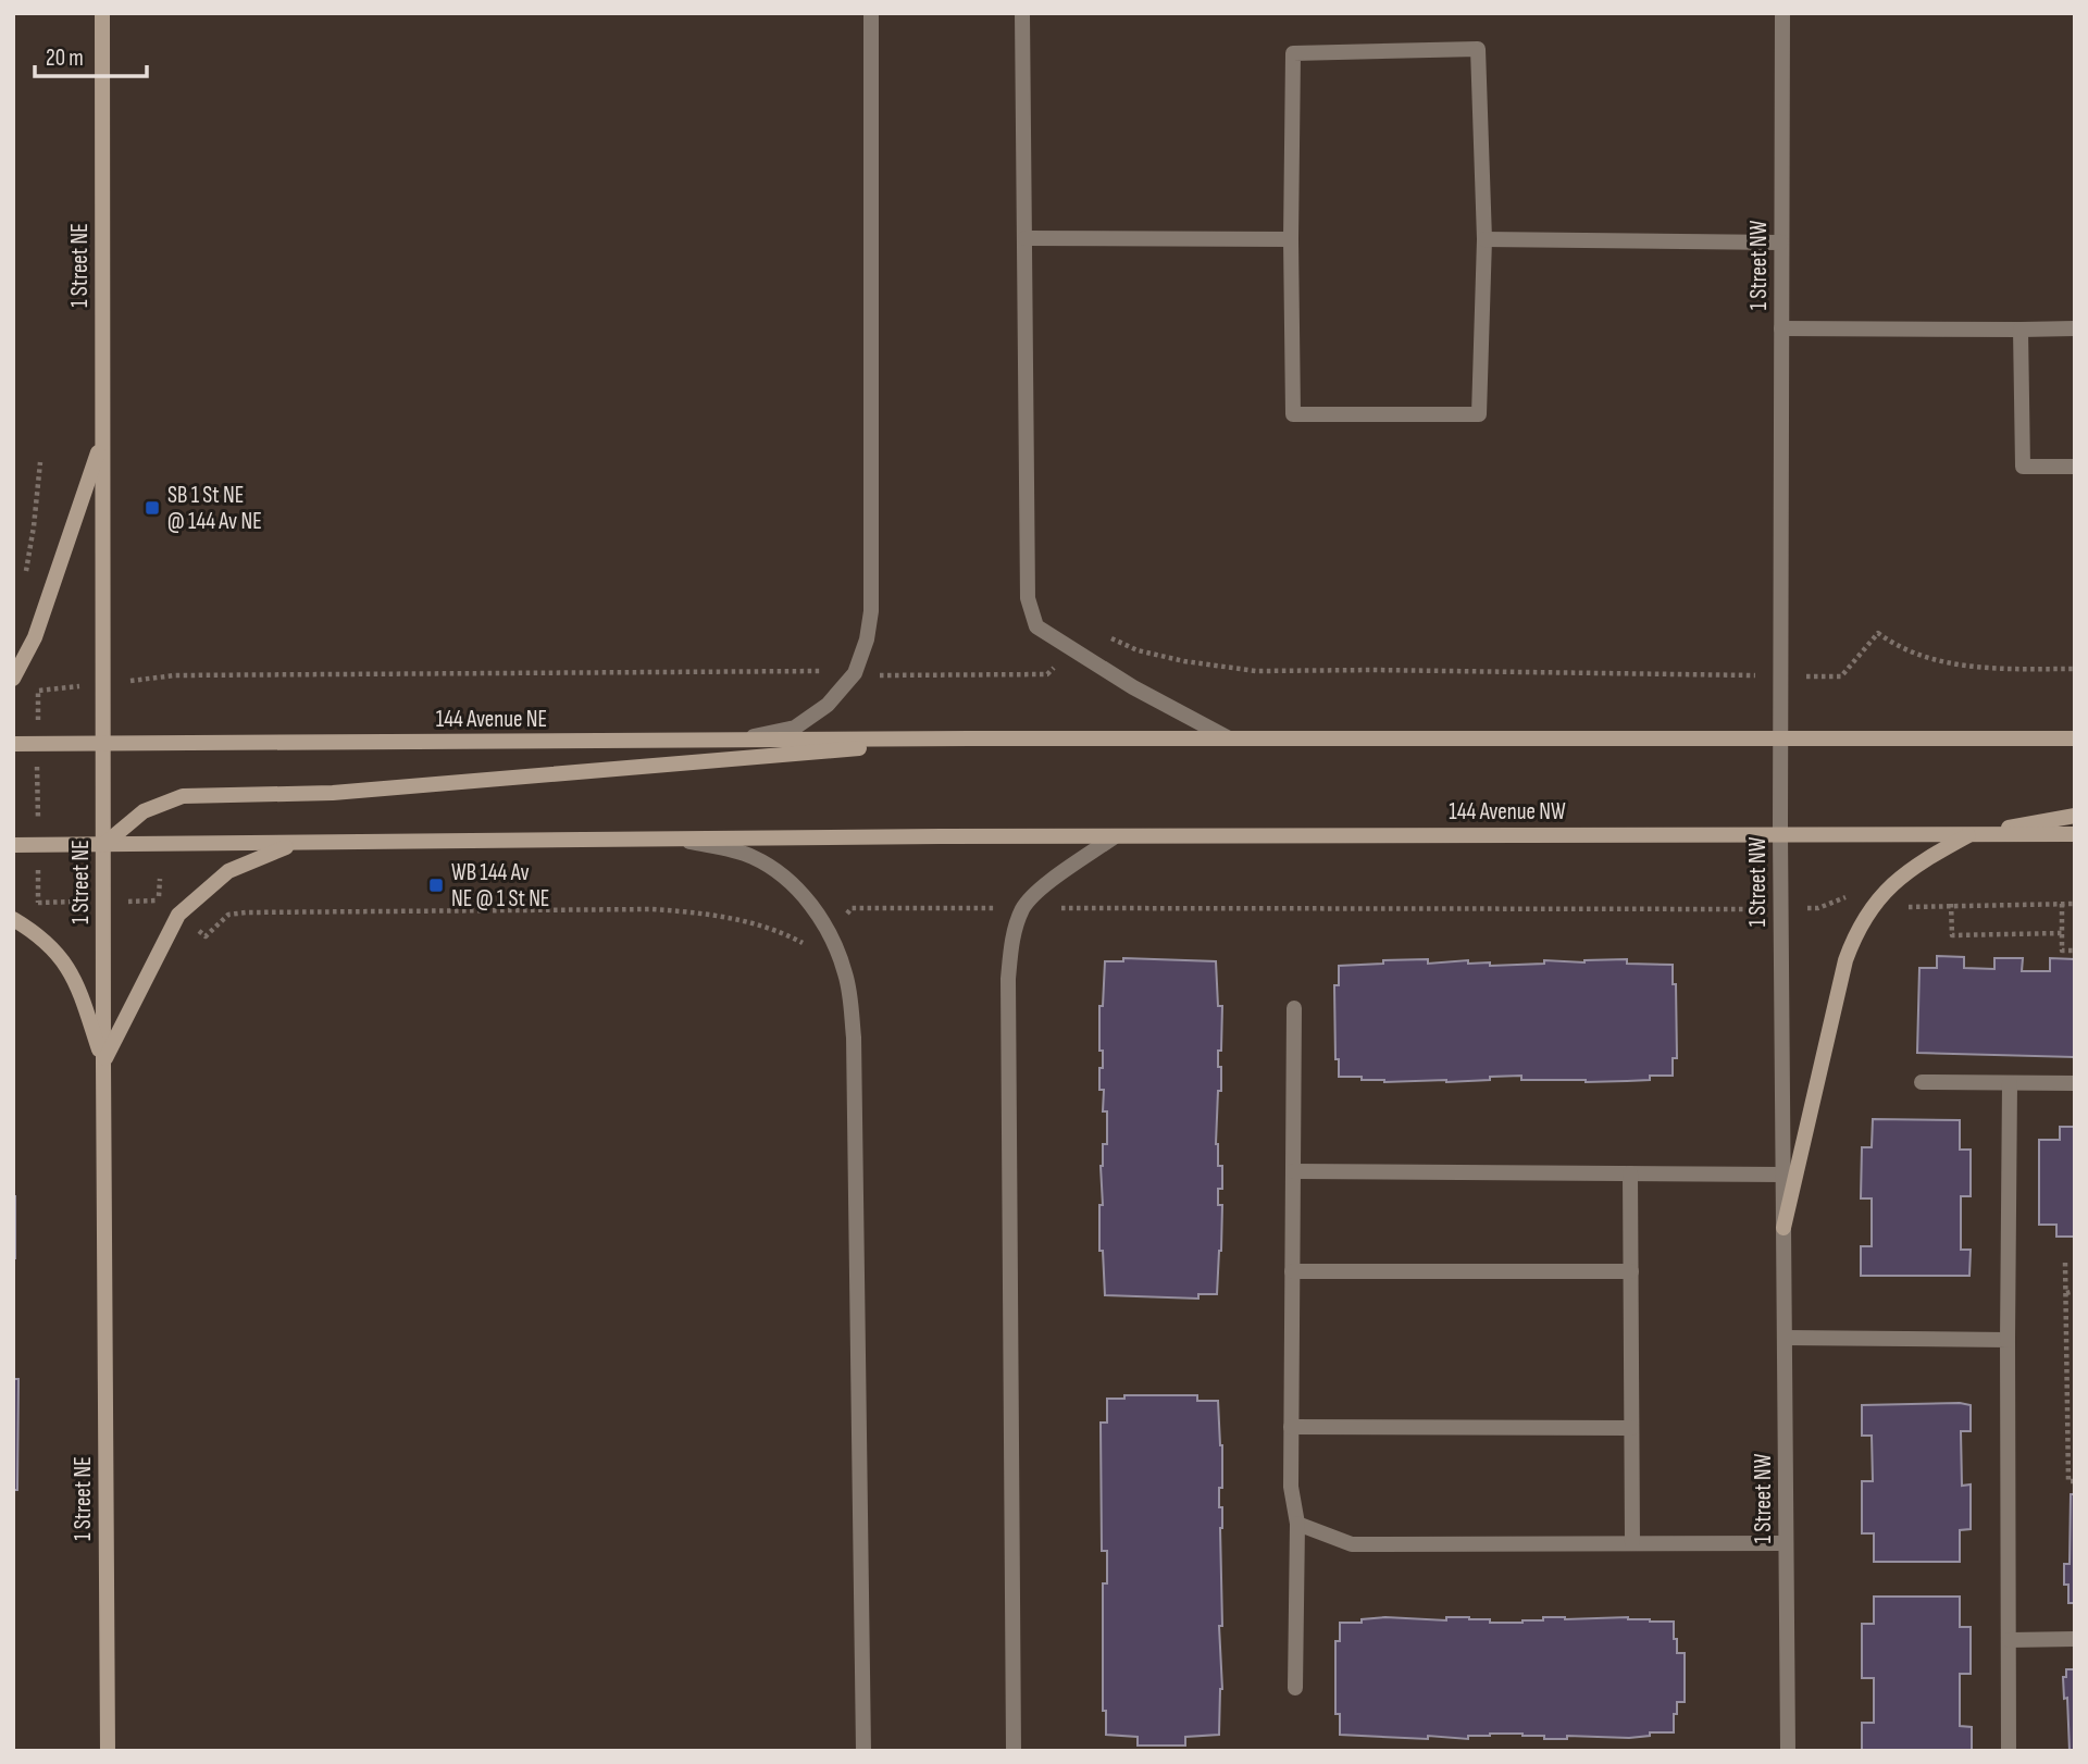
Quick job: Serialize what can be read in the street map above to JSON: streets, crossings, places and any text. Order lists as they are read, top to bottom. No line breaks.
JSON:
{"streets":{"main road":["1 Street NE","144 Avenue NE","144 Avenue NW"],"street":["1 Street NW"]},"crossings":[["1 Street NE","144 Avenue NE"],["1 Street NW","144 Avenue NW"]],"places":{"transit":["SB 1 St NE @ 144 Av NE","WB 144 Av NE @ 1 St NE"]},"scale_bar":"20 m"}
